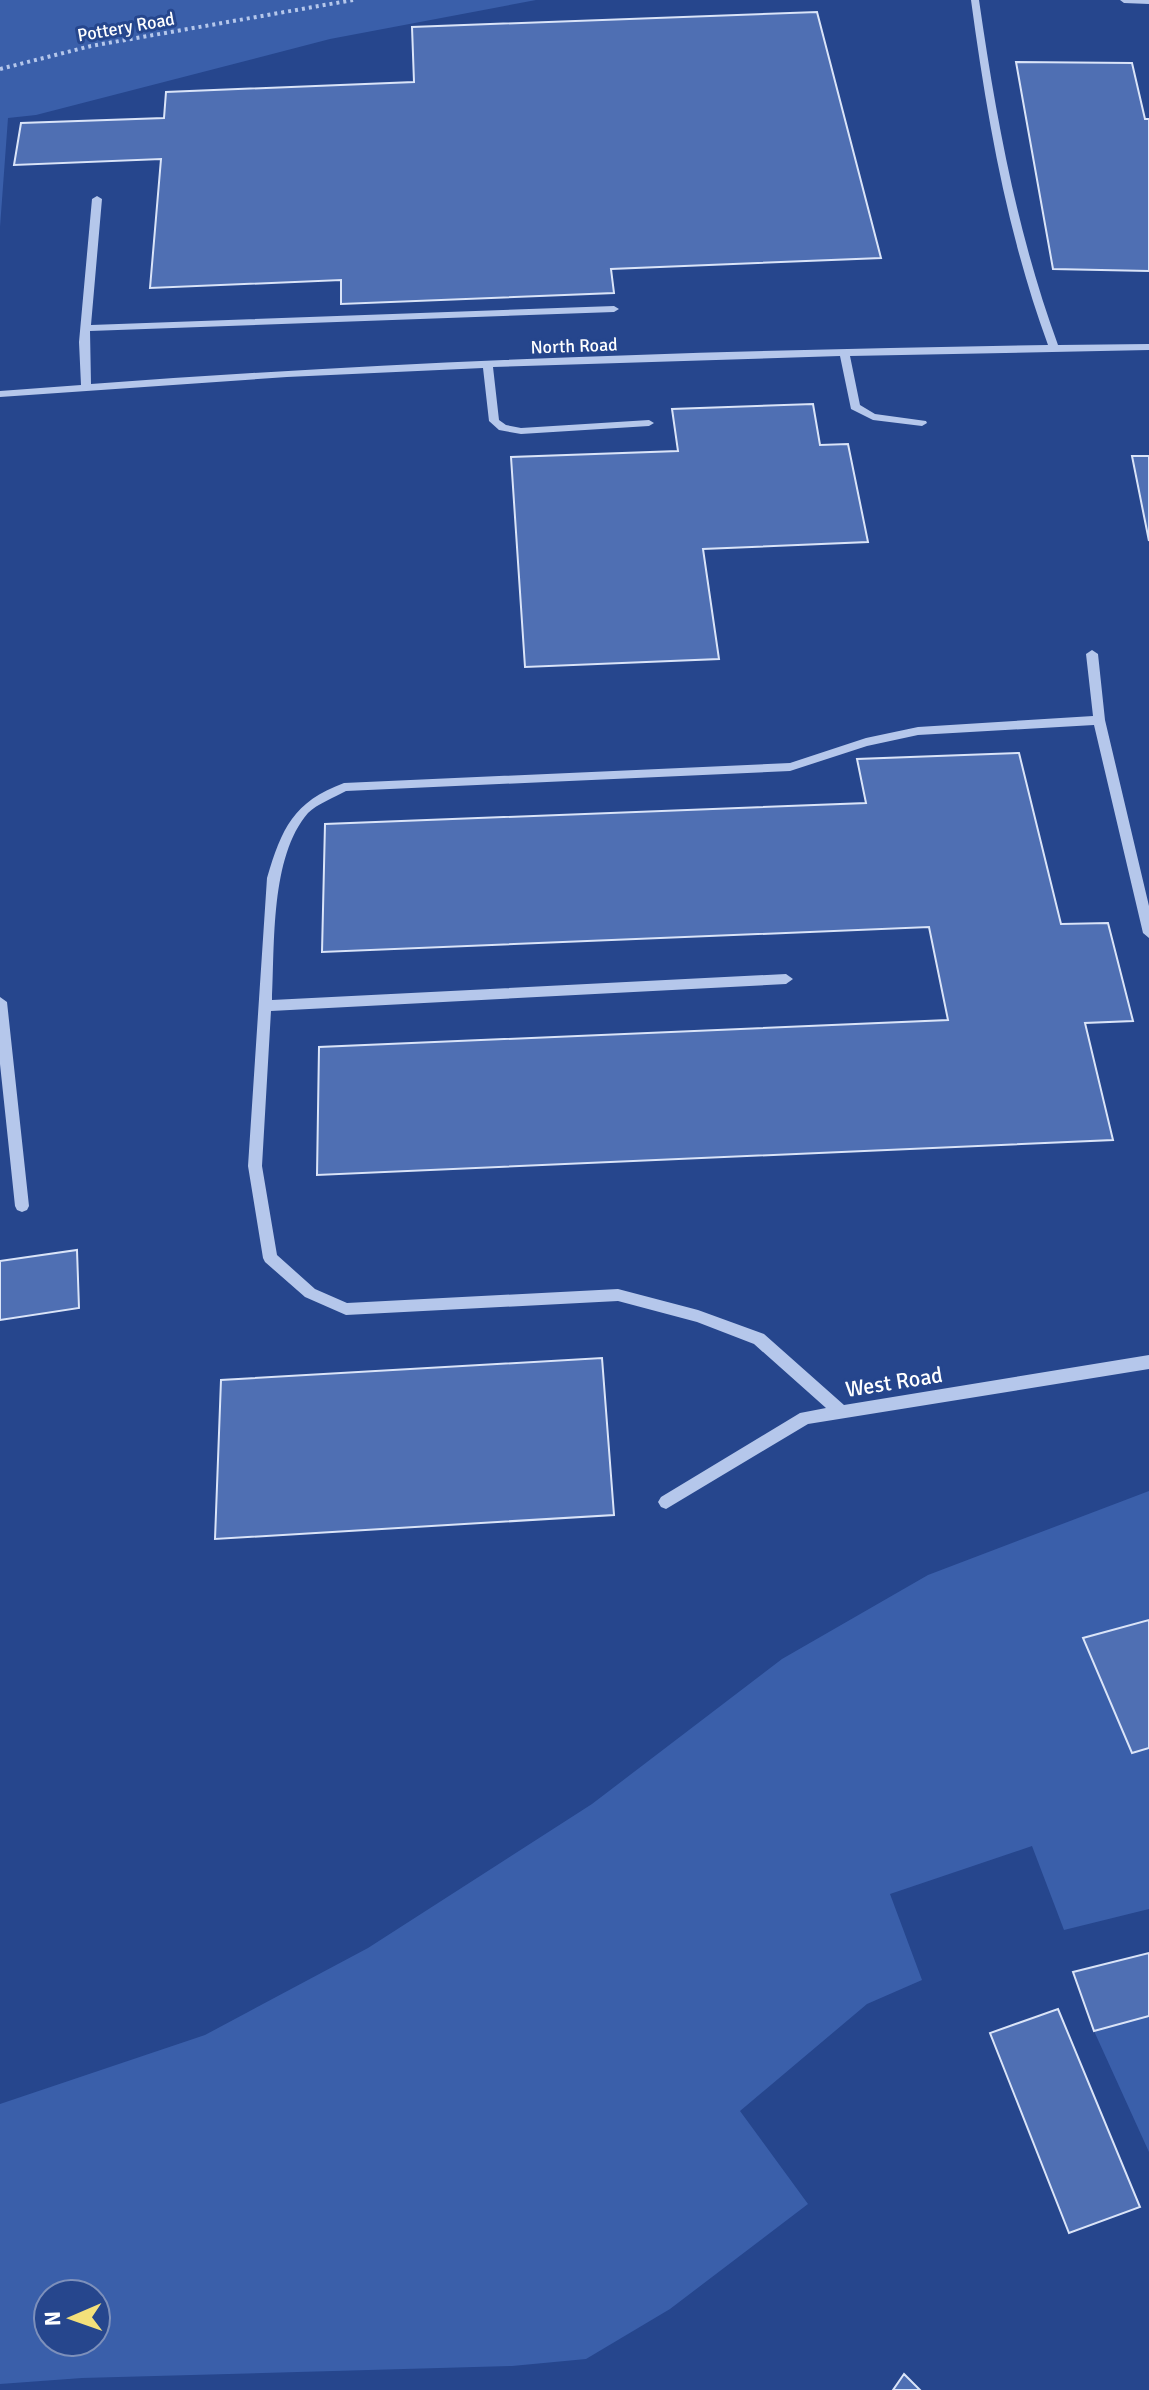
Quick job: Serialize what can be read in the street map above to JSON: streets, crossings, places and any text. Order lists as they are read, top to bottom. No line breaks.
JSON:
{"streets":{"street":["North Road","West Road"],"path":["Pottery Road"]},"north":"left"}
